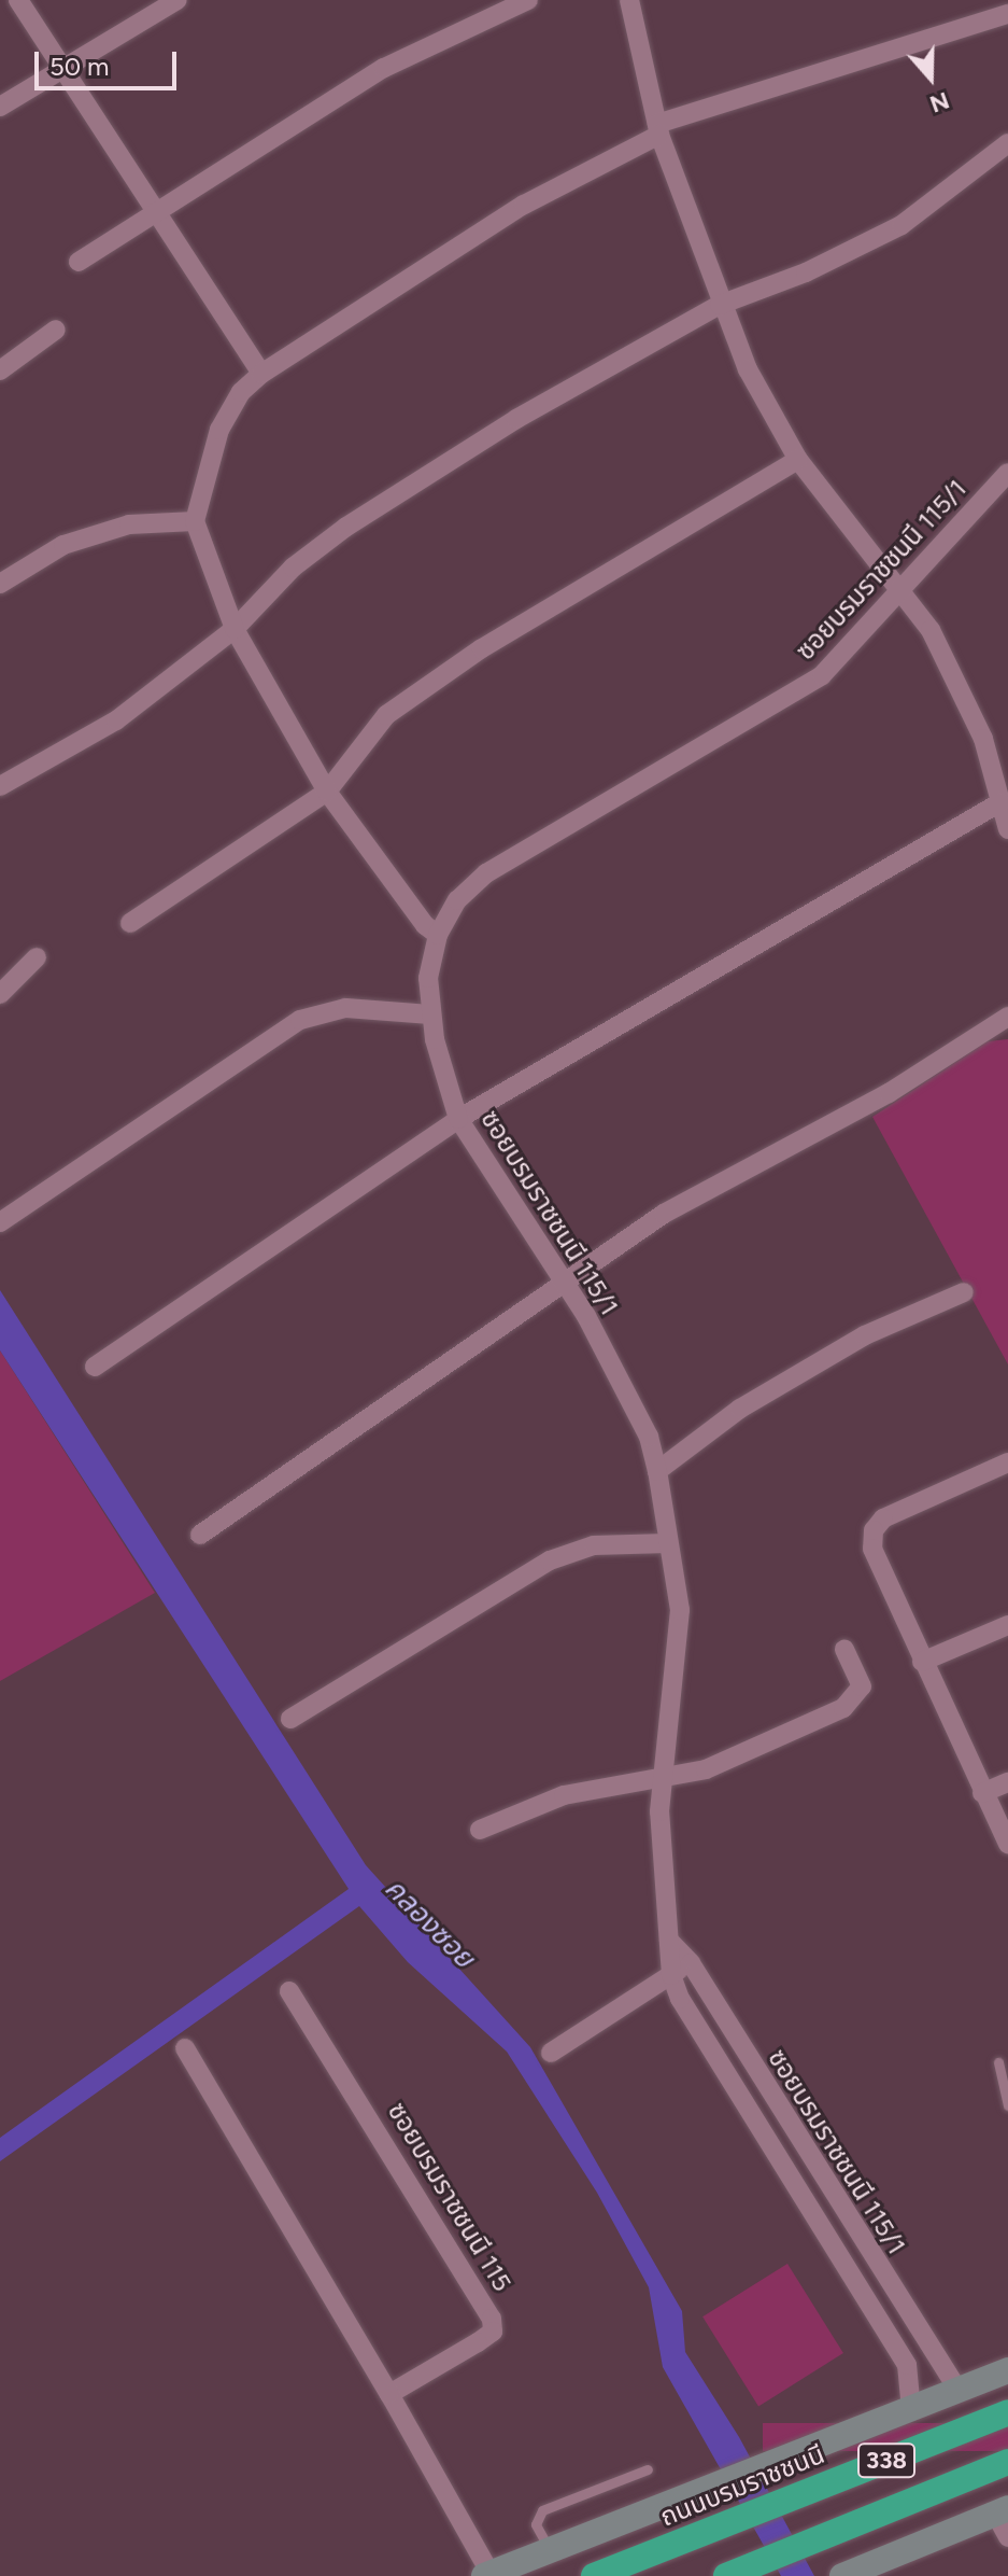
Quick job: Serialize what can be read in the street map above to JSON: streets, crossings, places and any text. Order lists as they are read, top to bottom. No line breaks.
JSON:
{"streets":{"highway":["338","ถนนบรมราชชนนี"],"street":["ซอยบรมราชชนนี 115/1","ซอยบรมราชชนนี 115"]},"crossings":[["ซอยบรมราชชนนี 115/1","338"]],"water":["คลองซอย"],"scale_bar":"50 m","north":"bottom"}
